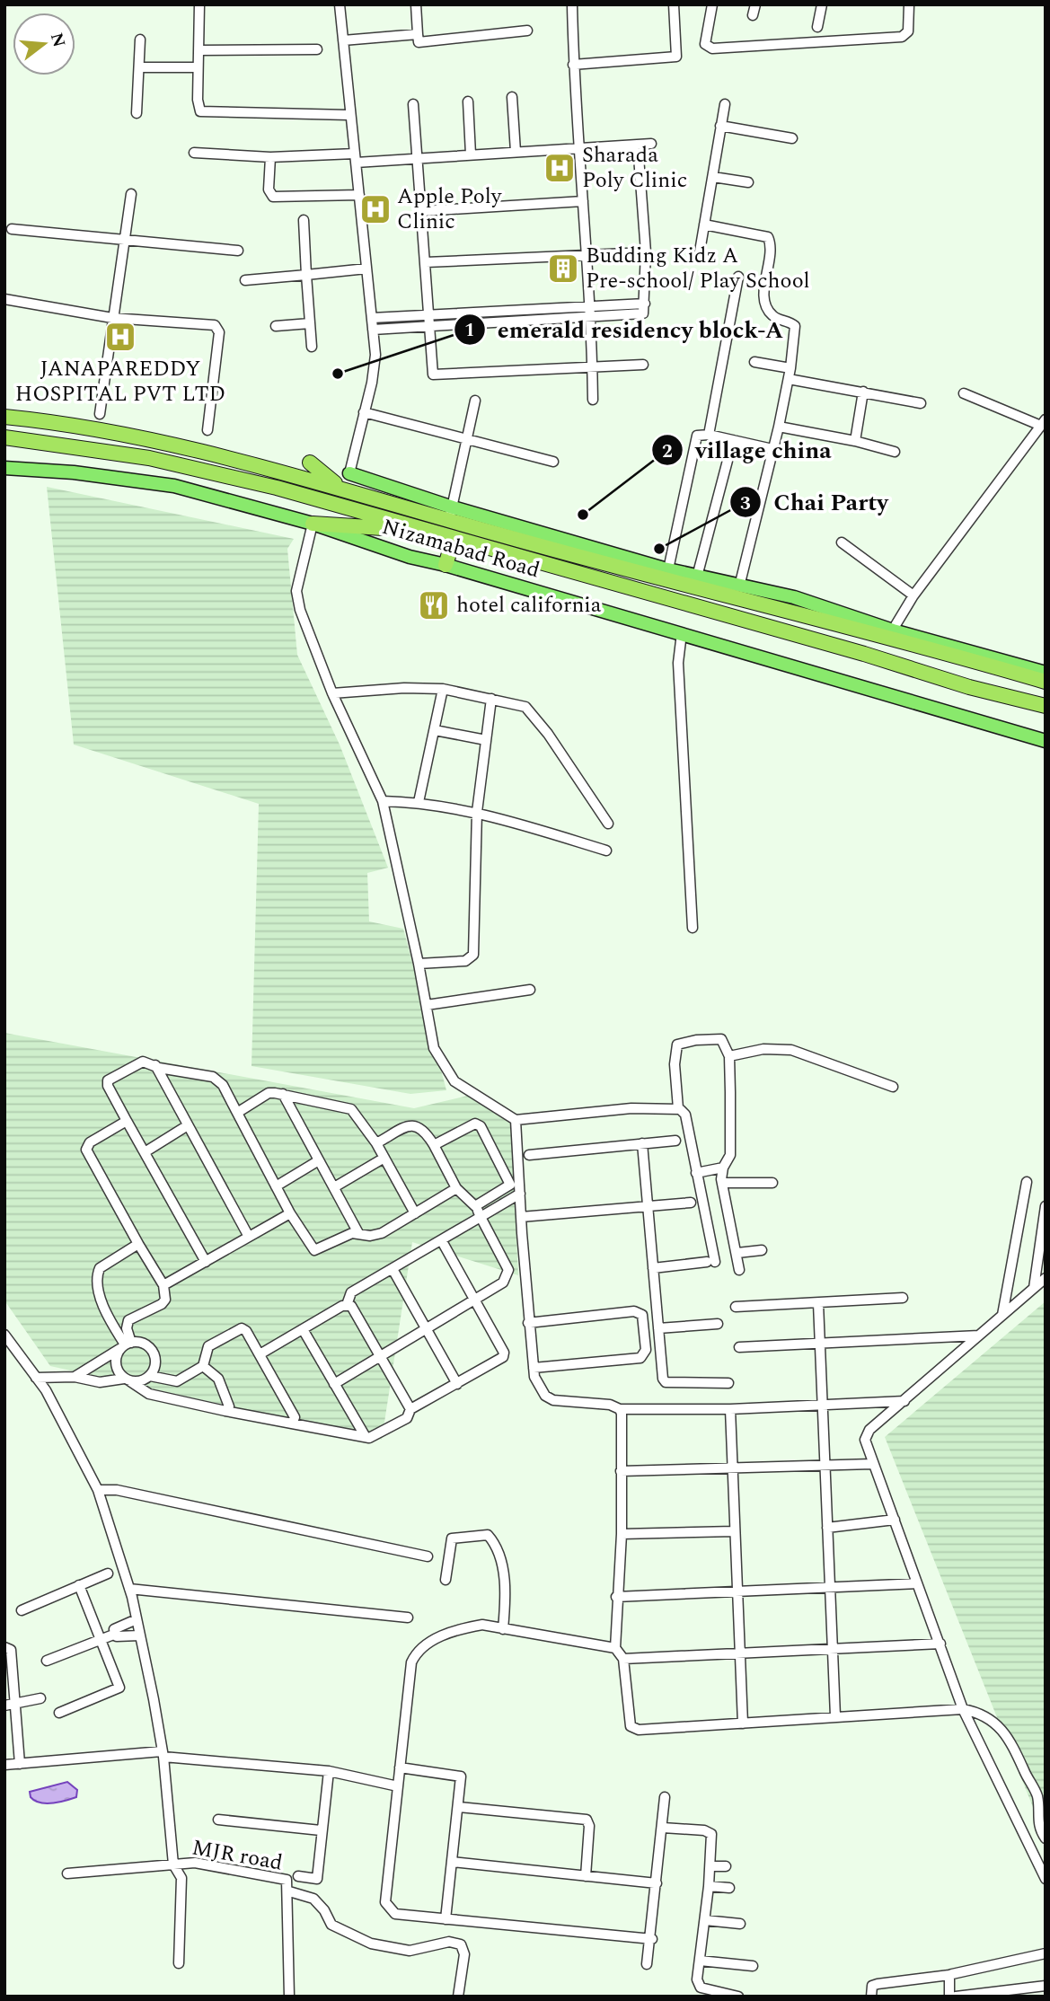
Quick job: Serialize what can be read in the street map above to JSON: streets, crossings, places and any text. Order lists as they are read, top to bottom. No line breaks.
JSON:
{"streets":{"highway":["Nizamabad Road"],"street":["MJR road"]},"places":{"hospital":["Sharada Poly Clinic","Apple Poly Clinic","JANAPAREDDY HOSPITAL PVT LTD"],"building":["Budding Kidz A Pre-school/ Play School"],"other":["emerald residency block-A","village china","Chai Party"],"restaurant":["hotel california"]},"north":"right"}
